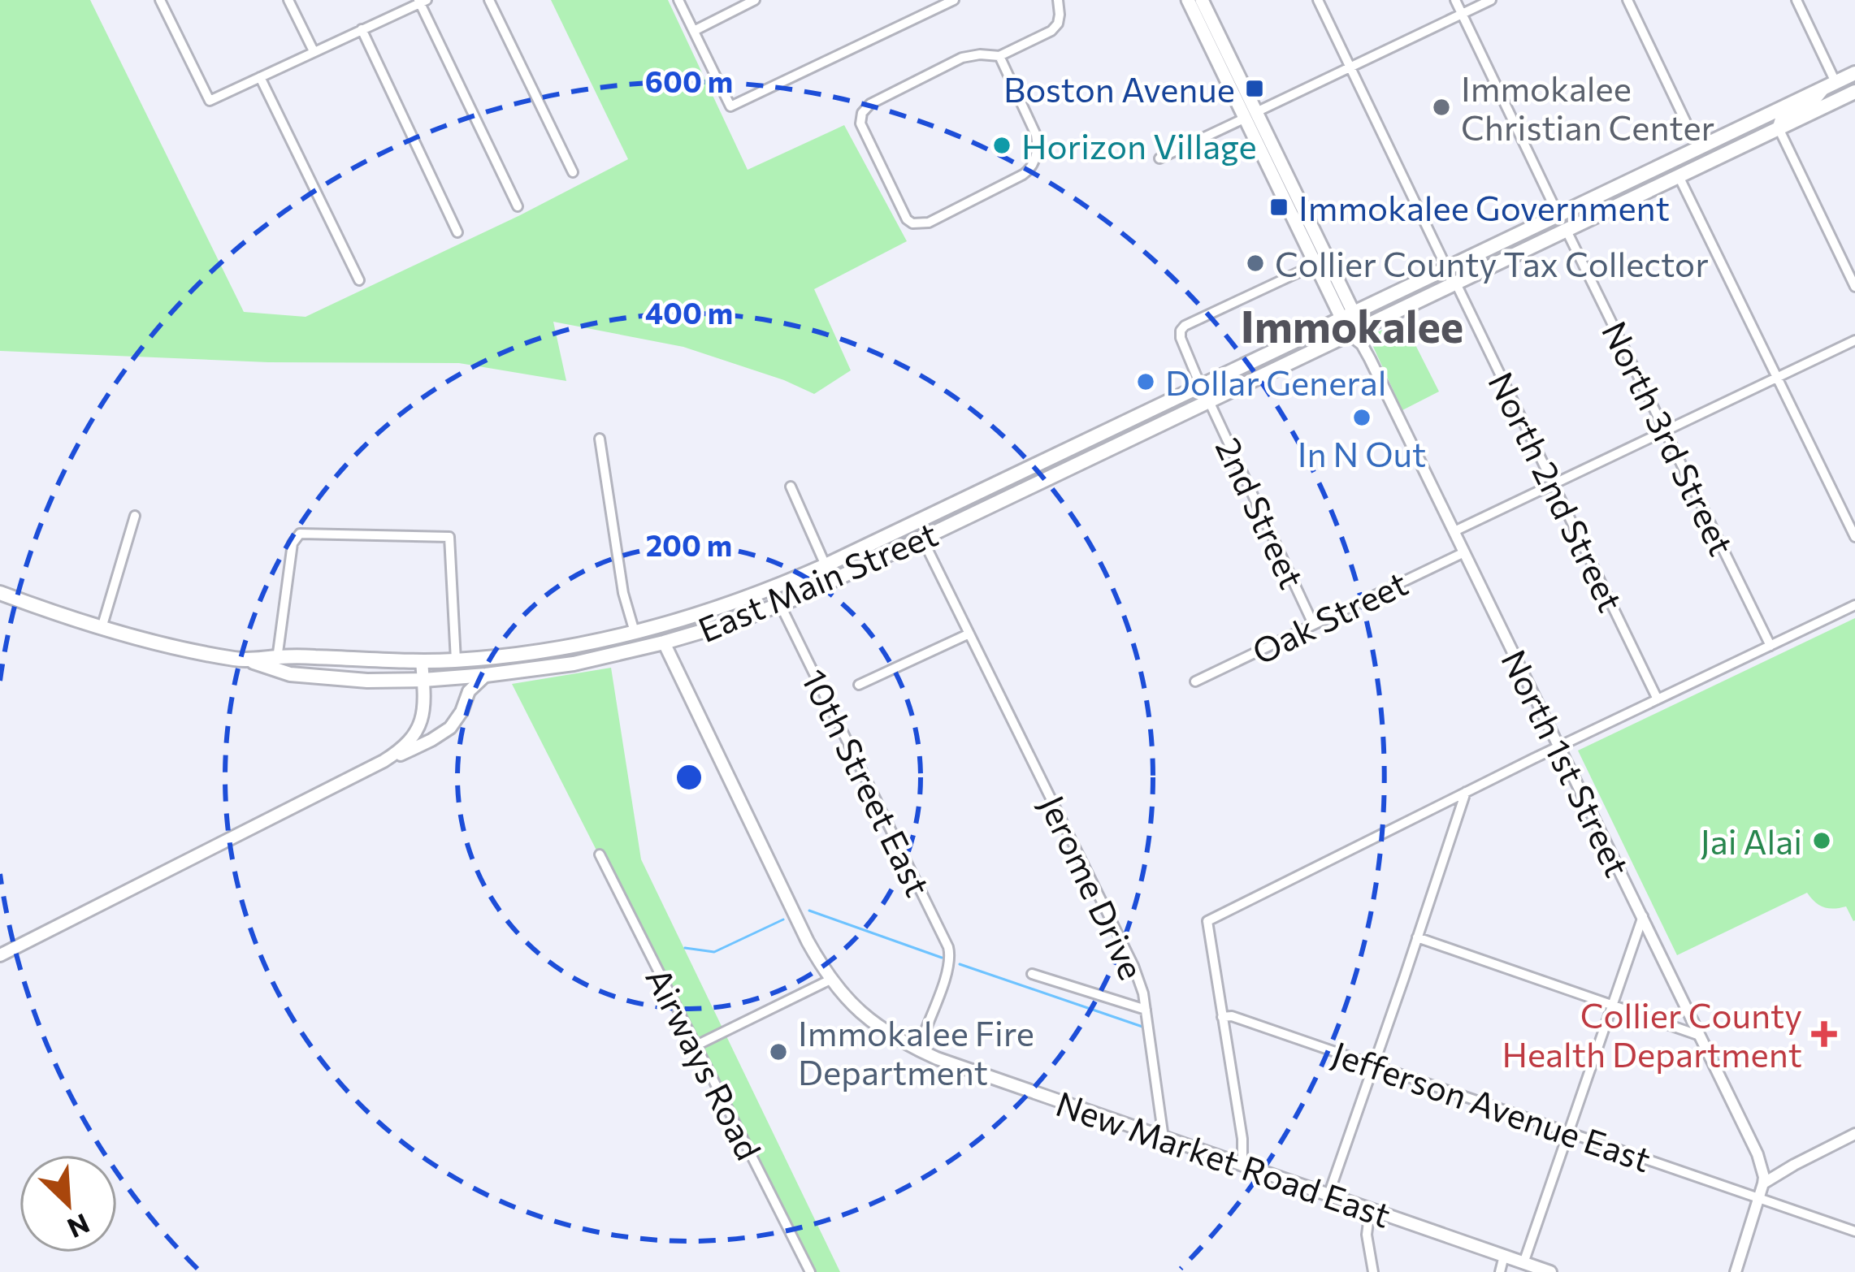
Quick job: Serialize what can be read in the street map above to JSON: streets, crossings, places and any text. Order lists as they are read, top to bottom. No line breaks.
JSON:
{"streets":{"highway":["East Main Street"],"main road":["New Market Road East"],"street":["North 3rd Street","North 2nd Street","2nd Street","Oak Street","North 1st Street","10th Street East","Jerome Drive","Airways Road","Jefferson Avenue East"]},"crossings":[["North 3rd Street","East Main Street"],["North 2nd Street","East Main Street"],["2nd Street","East Main Street"],["2nd Street","Oak Street"],["East Main Street","North 1st Street"],["East Main Street","10th Street East"],["East Main Street","Jerome Drive"],["East Main Street","New Market Road East"],["Oak Street","North 1st Street"],["10th Street East","New Market Road East"],["Jerome Drive","New Market Road East"]],"districts":["Immokalee"],"places":{"transit":["Boston Avenue","Immokalee Government"],"other":["Immokalee Christian Center","Horizon Village","Collier County Tax Collector","Dollar General","In N Out","Jai Alai","Immokalee Fire Department"],"health":["Collier County Health Department"]},"north":"bottom right","rings":["600 m","400 m","200 m"]}
